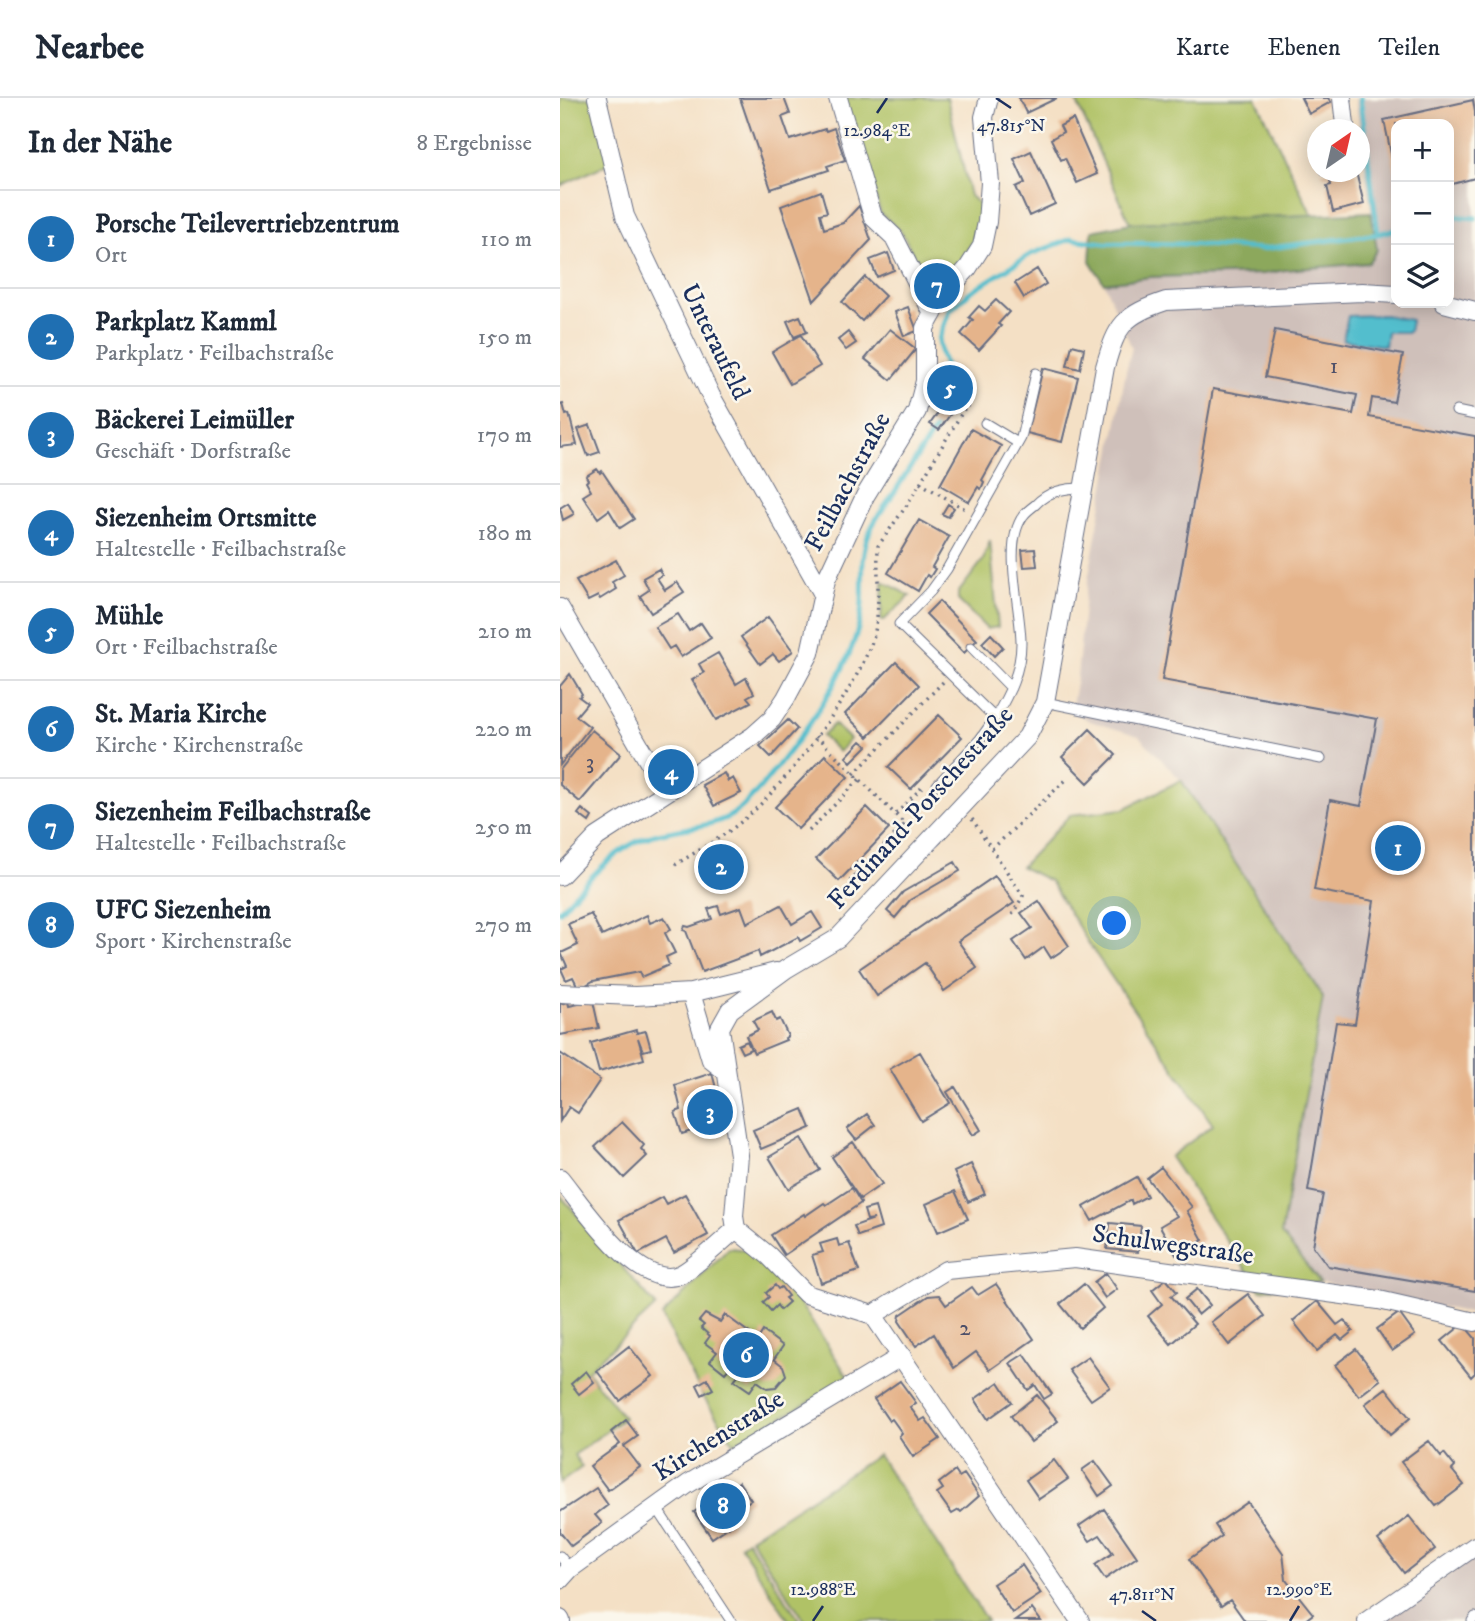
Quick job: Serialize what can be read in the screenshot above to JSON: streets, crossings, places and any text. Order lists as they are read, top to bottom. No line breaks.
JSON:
{"streets":{"street":["Unteraufeld","Feilbachstraße","Ferdinand-Porschestraße","Schulwegstraße","Kirchenstraße"]},"crossings":[["Unteraufeld","Feilbachstraße"]],"house_numbers":["1","3","2"],"north":"top right","page":{"header":"Nearbee","nav":["Karte","Ebenen","Teilen"],"heading":["In der Nähe","8 Ergebnisse"],"map_buttons":["+","−"],"list":[{"mark":"1","name":"Porsche Teilevertriebzentrum","note":"Ort","value":"110 m"},{"mark":"2","name":"Parkplatz Kamml","note":"Parkplatz · Feilbachstraße","value":"150 m"},{"mark":"3","name":"Bäckerei Leimüller","note":"Geschäft · Dorfstraße","value":"170 m"},{"mark":"4","name":"Siezenheim Ortsmitte","note":"Haltestelle · Feilbachstraße","value":"180 m"},{"mark":"5","name":"Mühle","note":"Ort · Feilbachstraße","value":"210 m"},{"mark":"6","name":"St. Maria Kirche","note":"Kirche · Kirchenstraße","value":"220 m"},{"mark":"7","name":"Siezenheim Feilbachstraße","note":"Haltestelle · Feilbachstraße","value":"250 m"},{"mark":"8","name":"UFC Siezenheim","note":"Sport · Kirchenstraße","value":"270 m"}],"pins":["7","5","4","1","2","3","6","8"]},"coordinates":["47.815°N","12.984°E","12.988°E","12.990°E","47.811°N"]}
